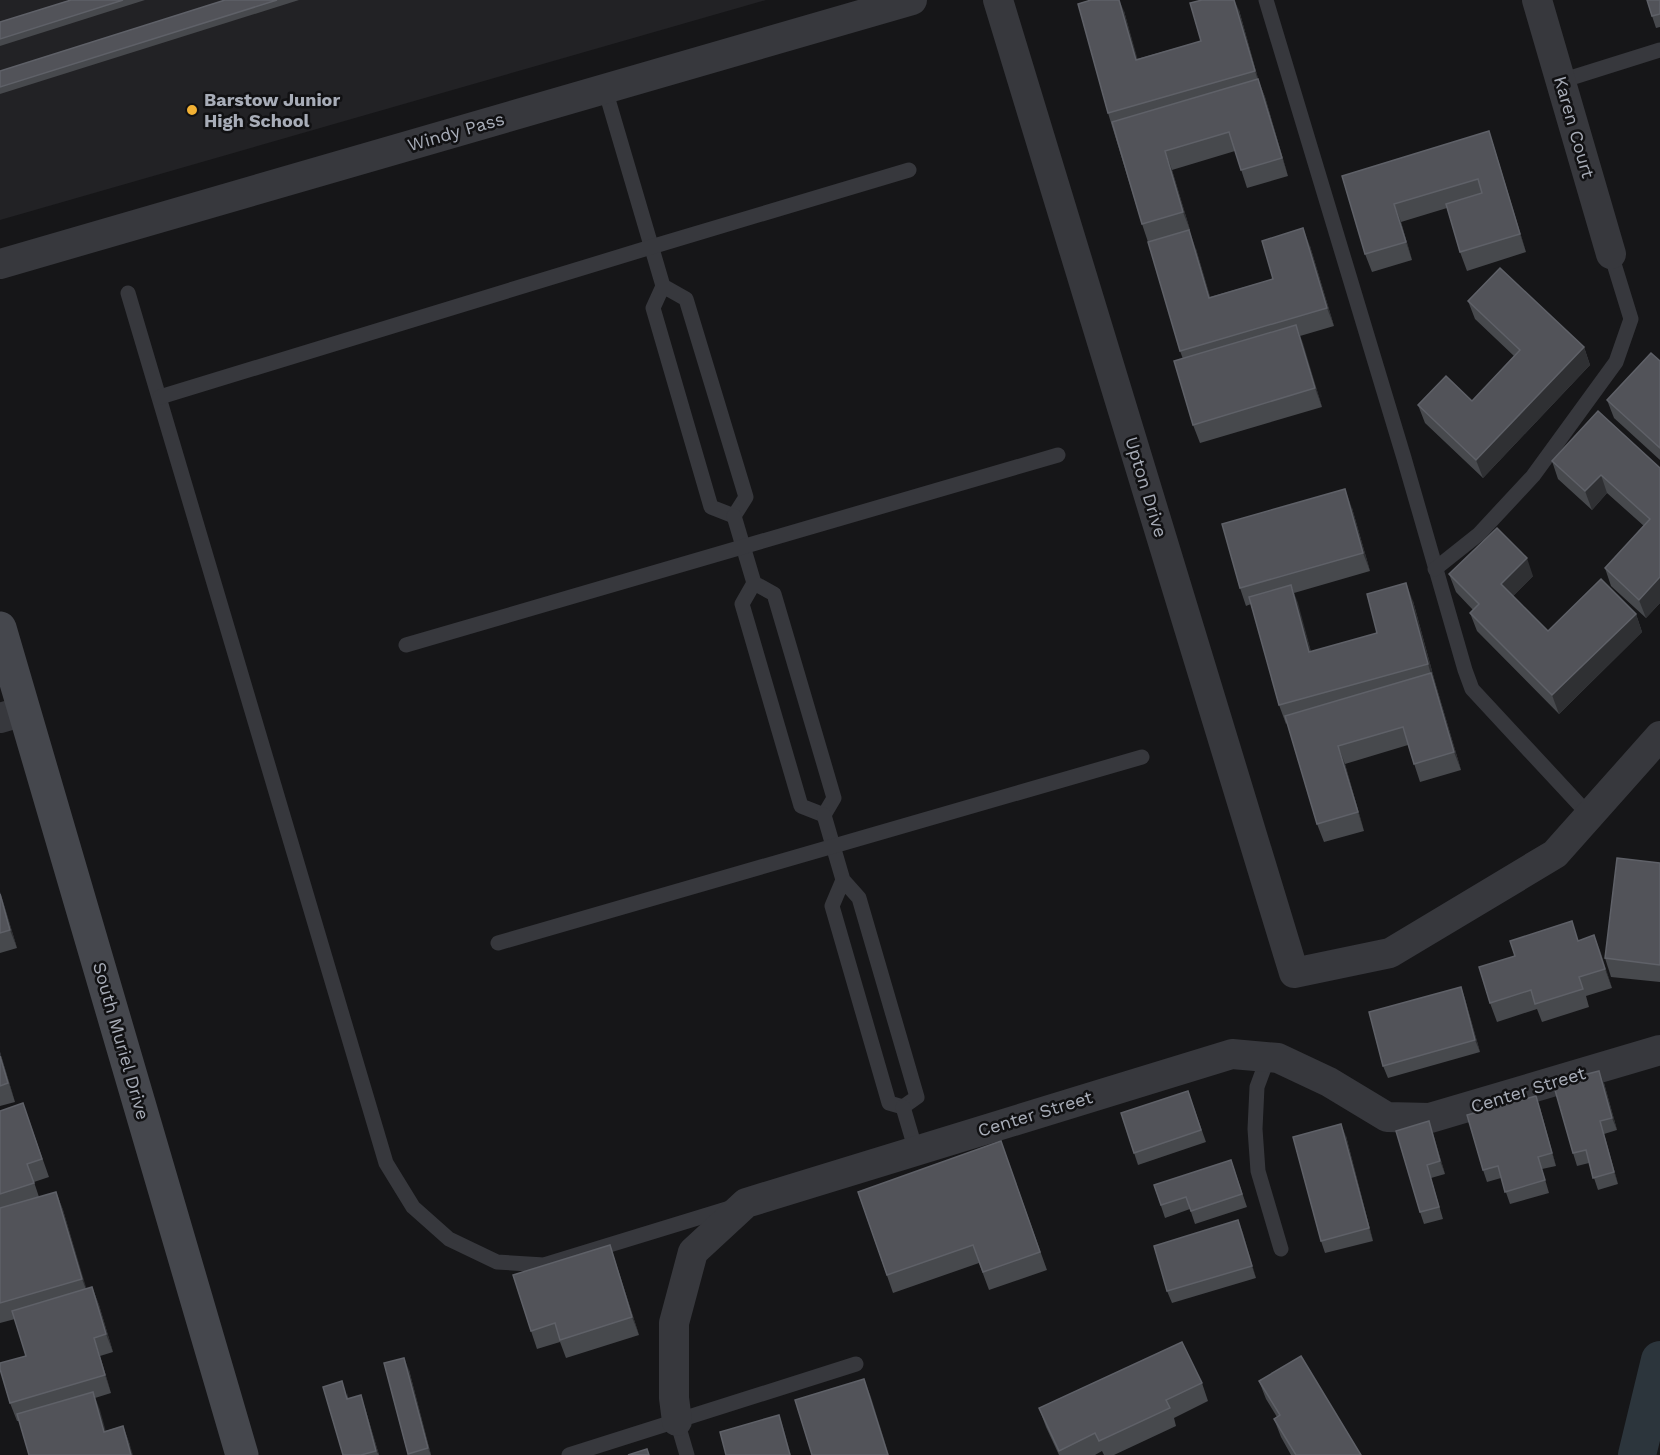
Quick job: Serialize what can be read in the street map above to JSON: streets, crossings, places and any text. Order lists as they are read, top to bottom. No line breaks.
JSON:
{"streets":{"main road":["South Muriel Drive"],"street":["Karen Court","Windy Pass","Upton Drive","Center Street"]},"places":["Barstow Junior High School"]}
